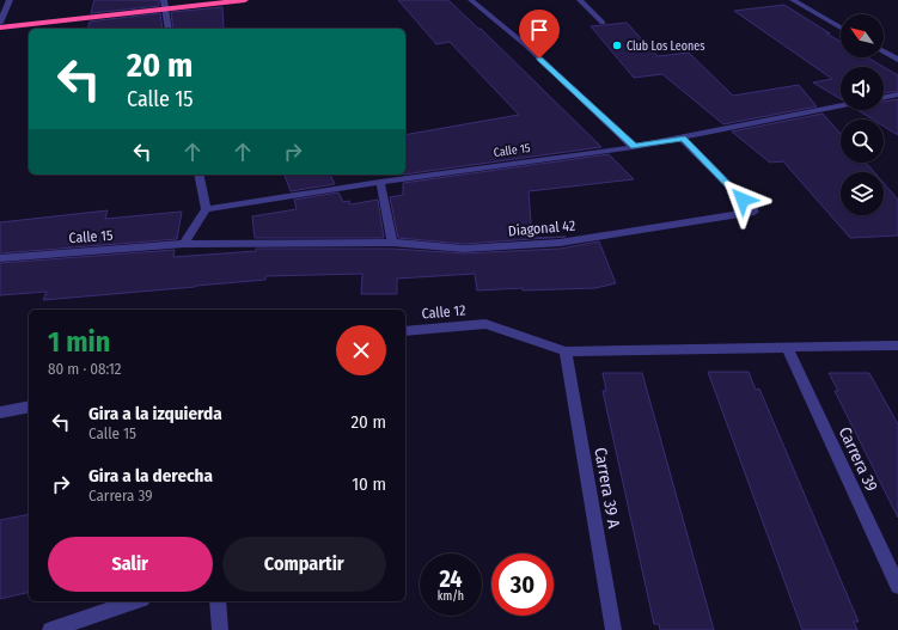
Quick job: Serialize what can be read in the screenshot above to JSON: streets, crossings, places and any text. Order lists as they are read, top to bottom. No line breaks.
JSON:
{"streets":{"street":["Calle 15","Diagonal 42","Calle 12","Carrera 39","Carrera 39 A"]},"crossings":[["Calle 15","Diagonal 42"],["Calle 12","Carrera 39 A"]],"places":["Club Los Leones"],"north":"top left","page":{"turn":["20 m","Calle 15"],"heading":["1 min","80 m · 08:12"],"list":[{"name":"Gira a la izquierda","note":"Calle 15","value":"20 m"},{"name":"Gira a la derecha","note":"Carrera 39","value":"10 m"}],"buttons":["Salir","Compartir"],"speed":"24 km/h","limit":"30"}}
